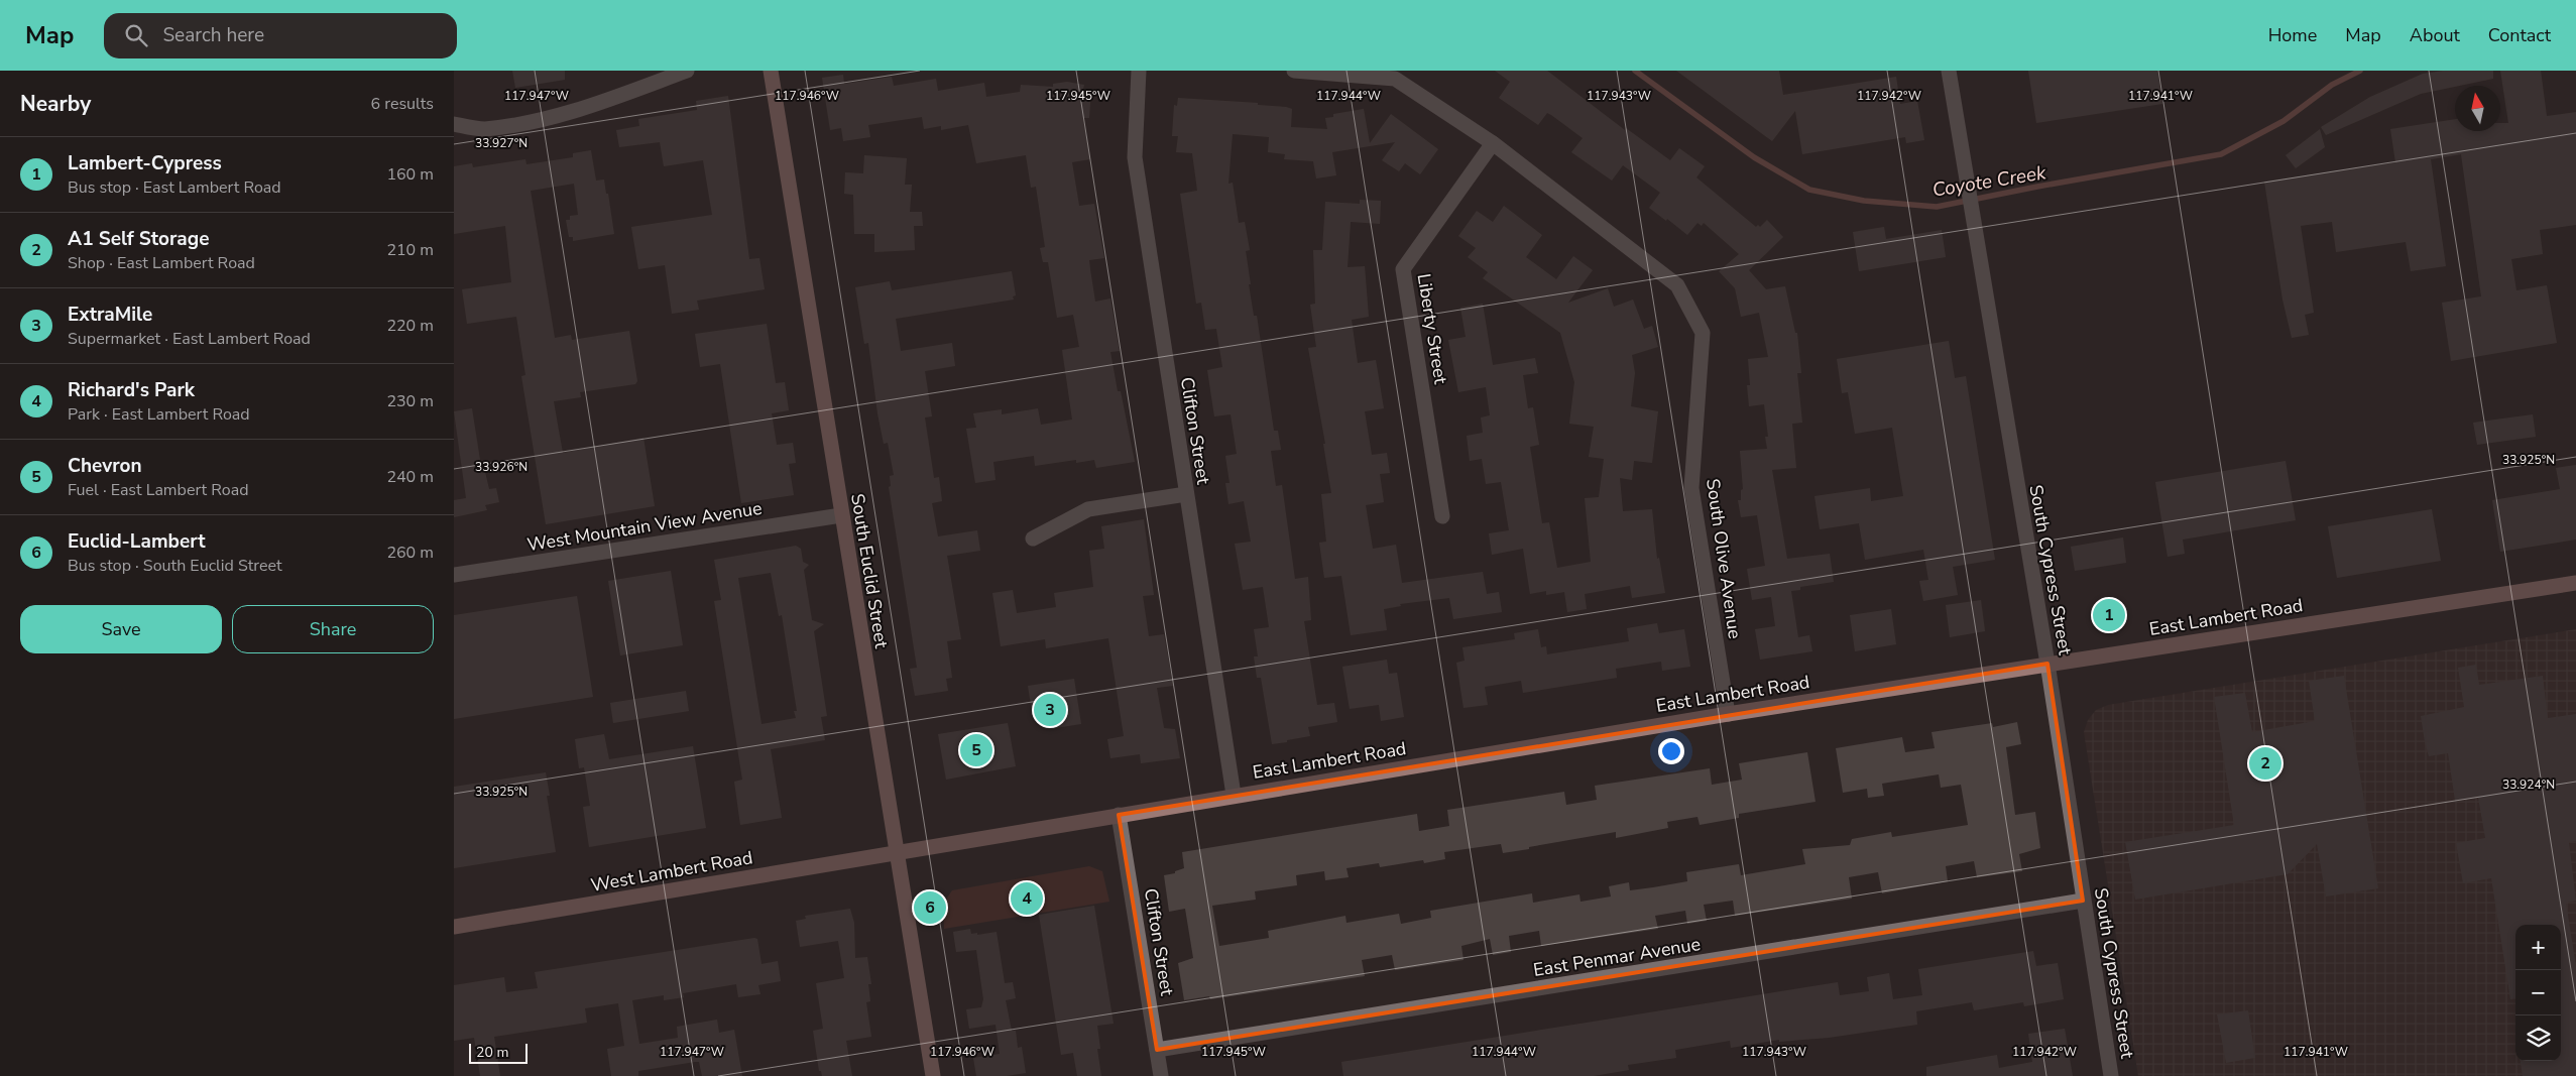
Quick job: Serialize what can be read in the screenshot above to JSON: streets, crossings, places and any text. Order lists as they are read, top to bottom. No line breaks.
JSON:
{"streets":{"main road":["South Euclid Street","East Lambert Road","West Lambert Road"],"street":["Liberty Street","Clifton Street","West Mountain View Avenue","South Olive Avenue","South Cypress Street","East Penmar Avenue"]},"crossings":[["Liberty Street","South Olive Avenue"],["Clifton Street","East Lambert Road"],["Clifton Street","East Penmar Avenue"],["West Mountain View Avenue","South Euclid Street"],["South Olive Avenue","East Lambert Road"],["South Cypress Street","East Lambert Road"],["South Cypress Street","East Penmar Avenue"],["South Euclid Street","East Lambert Road"],["South Euclid Street","West Lambert Road"],["East Lambert Road","West Lambert Road"]],"water":["Coyote Creek"],"scale_bar":"20 m","north":"top","page":{"header":"Map","search":"Search here","nav":["Home","Map","About","Contact"],"heading":["Nearby","6 results"],"list":[{"mark":"1","name":"Lambert-Cypress","note":"Bus stop · East Lambert Road","value":"160 m"},{"mark":"2","name":"A1 Self Storage","note":"Shop · East Lambert Road","value":"210 m"},{"mark":"3","name":"ExtraMile","note":"Supermarket · East Lambert Road","value":"220 m"},{"mark":"4","name":"Richard's Park","note":"Park · East Lambert Road","value":"230 m"},{"mark":"5","name":"Chevron","note":"Fuel · East Lambert Road","value":"240 m"},{"mark":"6","name":"Euclid-Lambert","note":"Bus stop · South Euclid Street","value":"260 m"}],"buttons":["Save","Share"],"pins":["1","3","5","2","4","6"],"map_buttons":["+","−"],"scale":"20 m"},"coordinates":["117.947°W","117.946°W","117.945°W","117.944°W","117.943°W","117.942°W","117.941°W","33.927°N","33.925°N","33.926°N","33.924°N"]}
